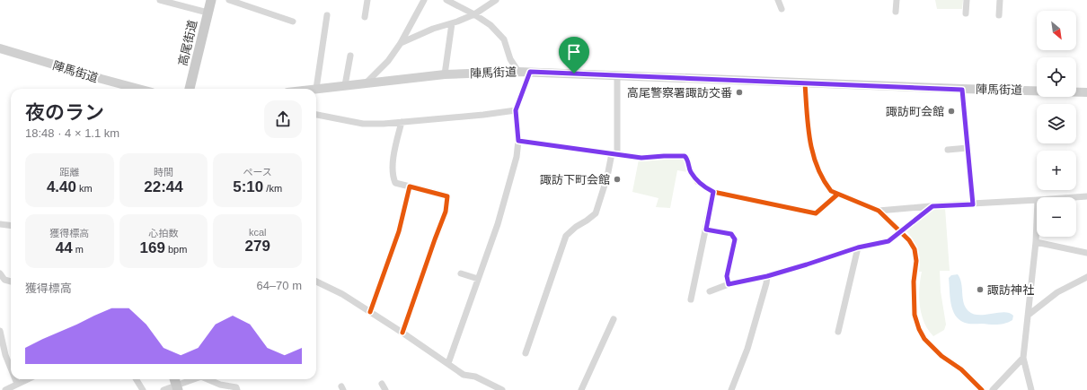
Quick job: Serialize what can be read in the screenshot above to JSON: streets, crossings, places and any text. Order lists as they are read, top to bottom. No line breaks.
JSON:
{"streets":{"main road":["高尾街道","陣馬街道"]},"places":["高尾警察署諏訪交番","諏訪町会館","諏訪下町会館","諏訪神社"],"north":"bottom right","page":{"map_buttons":["+","−"],"heading":["夜のラン","18:48 · 4 × 1.1 km"],"stats":[["距離","4.40 km"],["時間","22:44"],["ペース","5:10 /km"],["獲得標高","44 m"],["心拍数","169 bpm"],["kcal","279"]],"chart":["獲得標高","64–70 m"]}}
